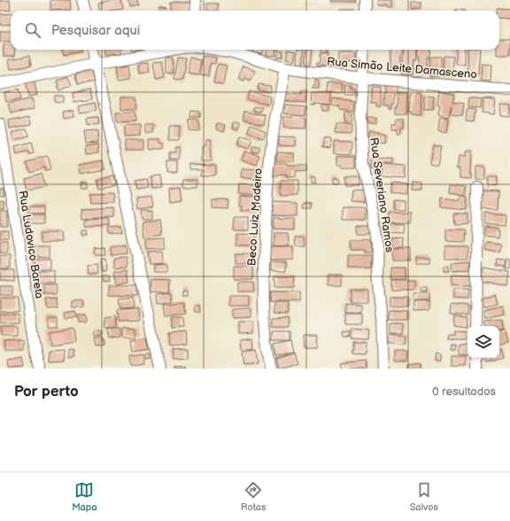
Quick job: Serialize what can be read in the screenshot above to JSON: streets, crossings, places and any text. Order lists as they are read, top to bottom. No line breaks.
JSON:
{"streets":{"street":["Rua Simão Leite Damasceno","Rua Severiano Ramos","Beco Luiz Madeiro","Rua Ludovico Bareta"]},"crossings":[["Rua Simão Leite Damasceno","Rua Severiano Ramos"],["Rua Simão Leite Damasceno","Beco Luiz Madeiro"]],"page":{"search":"Pesquisar aqui","heading":["Por perto","0 resultados"],"nav":["Mapa","Rotas","Salvos"]}}
